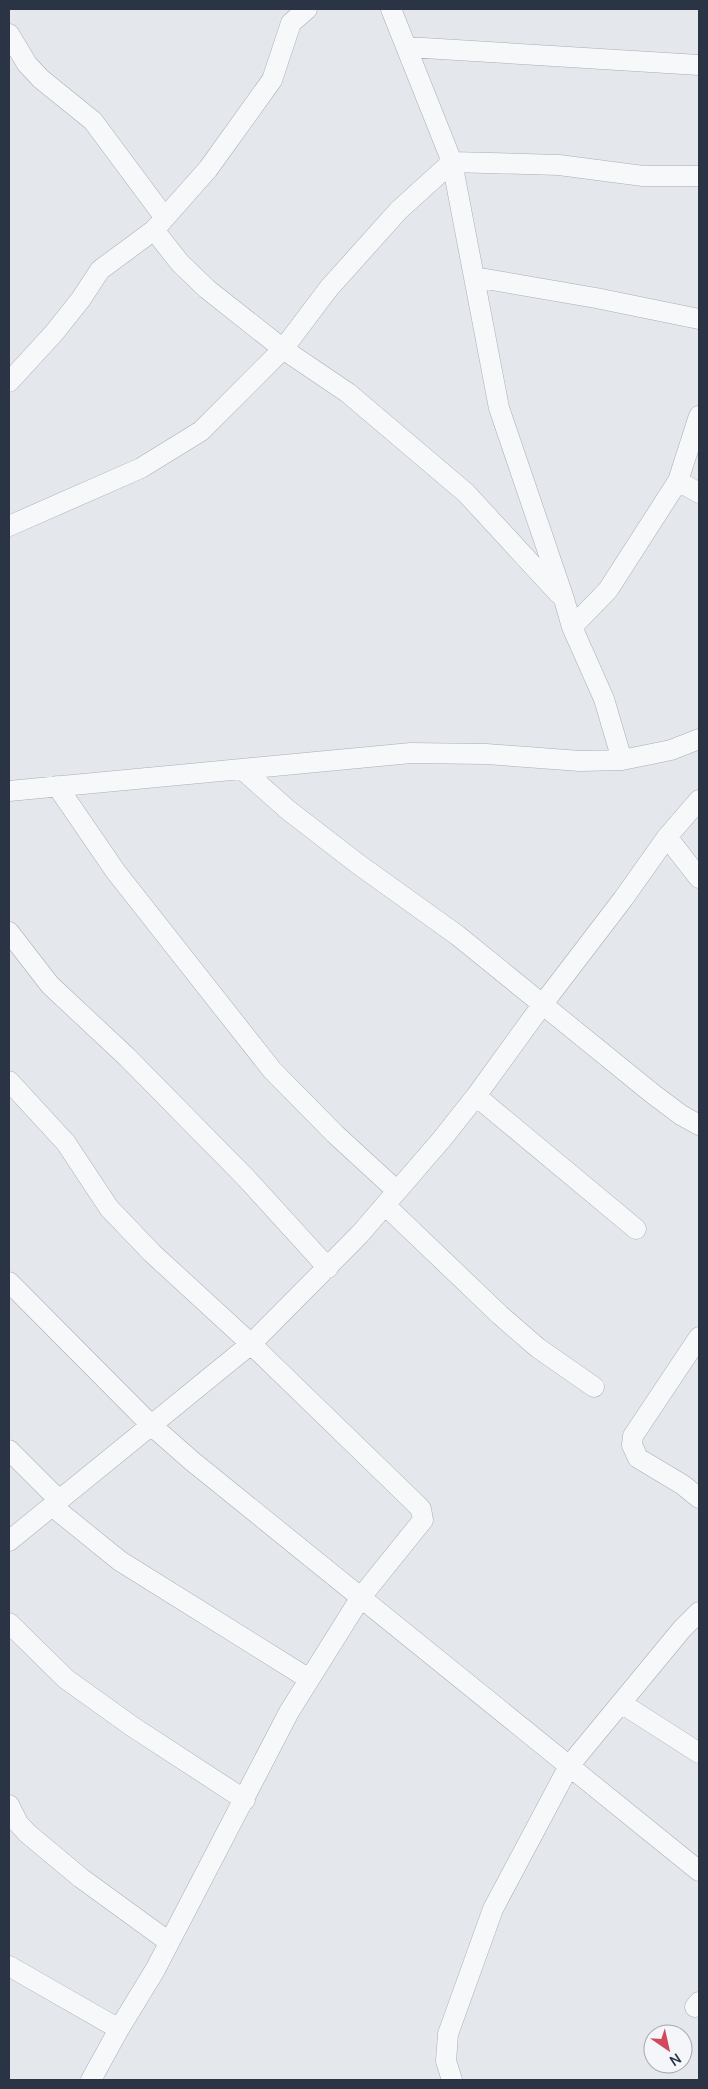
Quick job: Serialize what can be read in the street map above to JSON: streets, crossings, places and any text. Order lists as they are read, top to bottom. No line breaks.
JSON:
{"north":"bottom right"}
